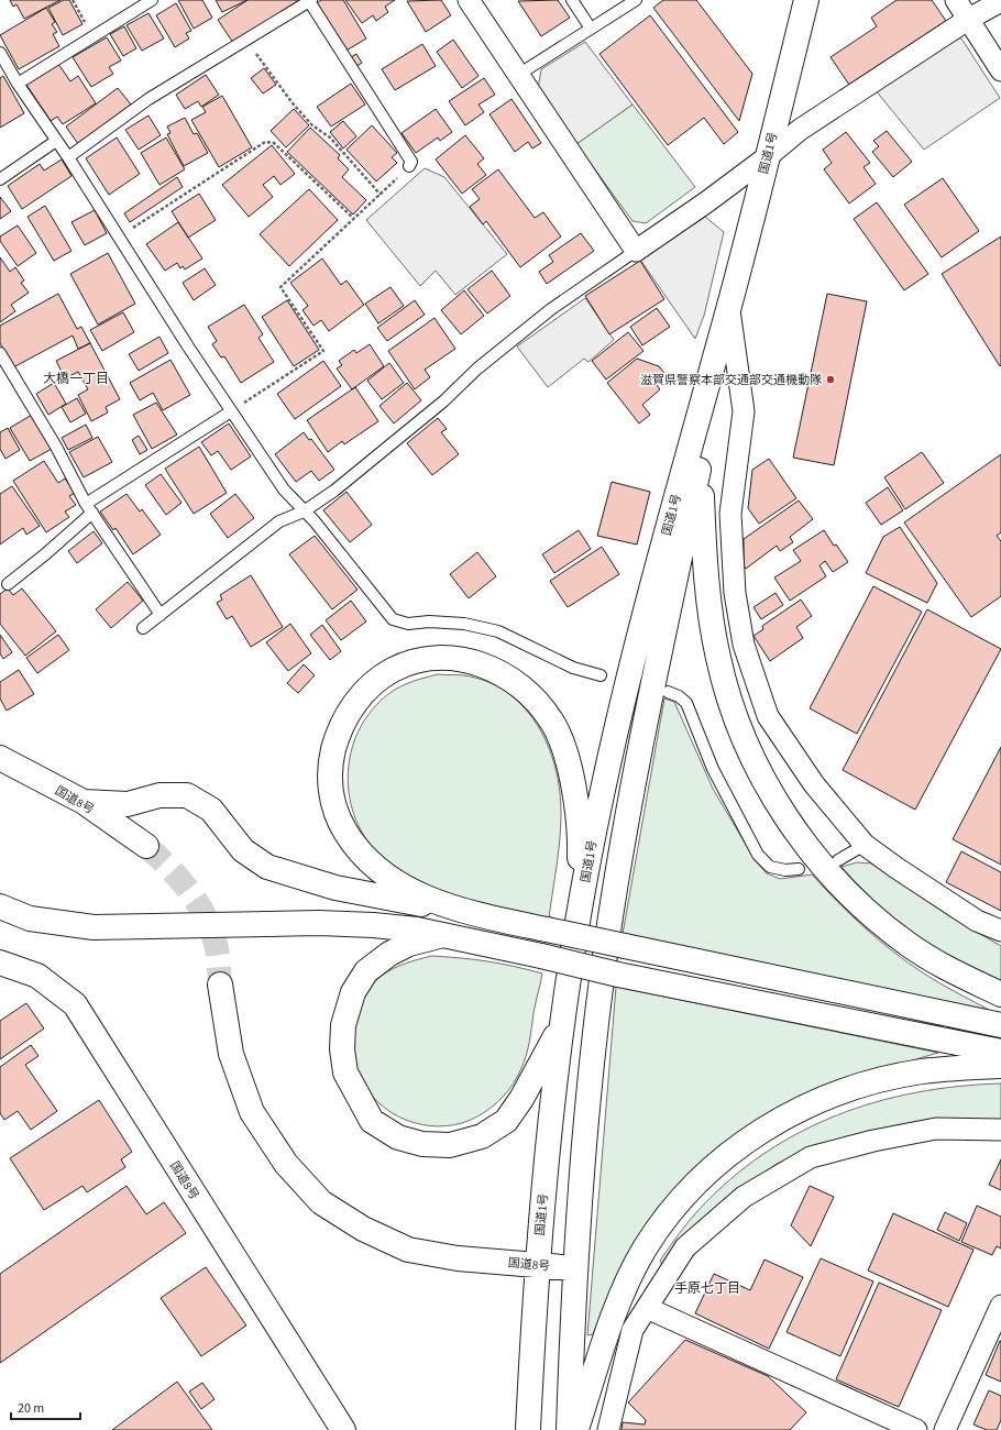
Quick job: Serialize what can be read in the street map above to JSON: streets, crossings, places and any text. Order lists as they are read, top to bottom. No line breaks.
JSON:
{"streets":{"highway":["国道1号","国道8号"]},"crossings":[["国道1号","国道8号"]],"districts":["大橋一丁目","手原七丁目"],"places":["滋賀県警察本部交通部交通機動隊"],"scale_bar":"20 m"}
